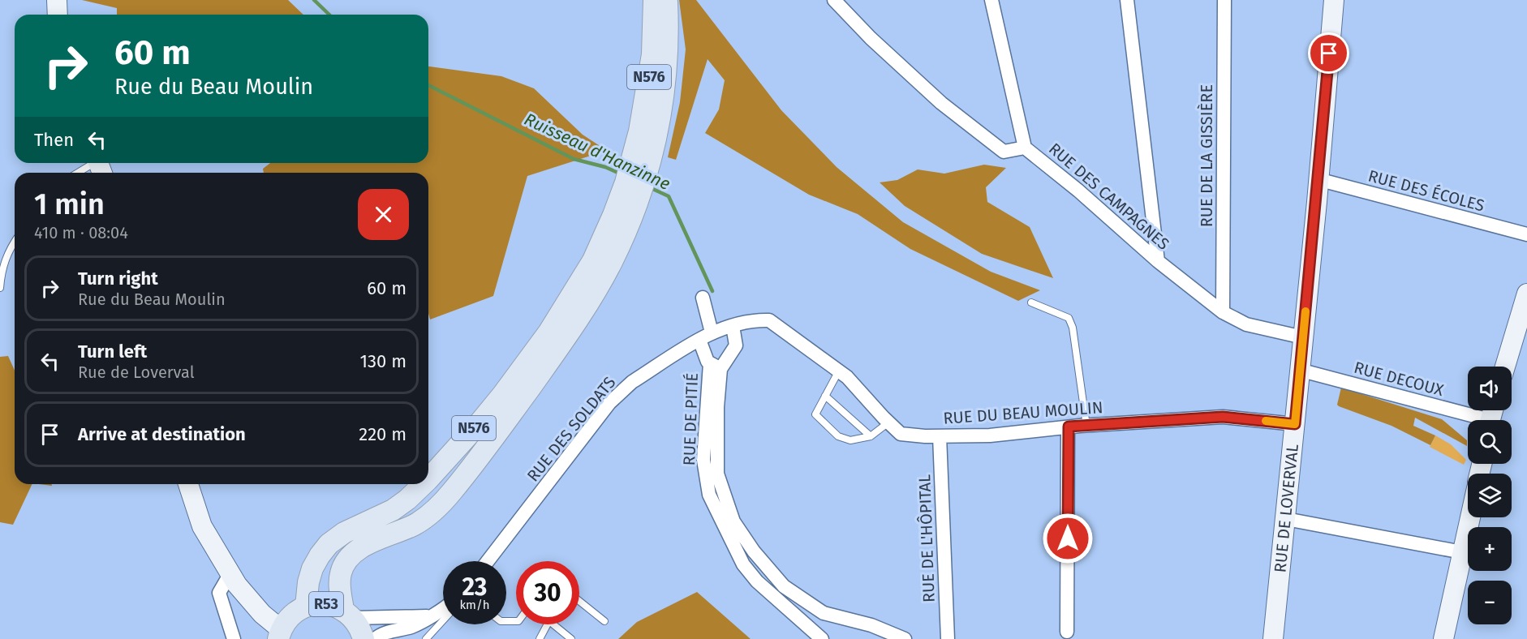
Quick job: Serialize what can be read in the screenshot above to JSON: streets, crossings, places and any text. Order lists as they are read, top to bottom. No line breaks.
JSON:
{"streets":{"main road":["N576","R53"],"street":["RUE DE LA GISSIÈRE","RUE DES ÉCOLES","RUE DES CAMPAGNES","RUE DECOUX","RUE DU BEAU MOULIN","RUE DE PITIÉ","RUE DES SOLDATS","RUE DE LOVERVAL","RUE DE L'HÔPITAL"]},"crossings":[["N576","R53"],["RUE DE LA GISSIÈRE","RUE DES CAMPAGNES"],["RUE DES ÉCOLES","RUE DE LOVERVAL"],["RUE DES CAMPAGNES","RUE DE LOVERVAL"],["RUE DECOUX","RUE DE LOVERVAL"],["RUE DU BEAU MOULIN","RUE DES SOLDATS"],["RUE DU BEAU MOULIN","RUE DE LOVERVAL"],["RUE DU BEAU MOULIN","RUE DE L'HÔPITAL"]],"water":["Ruisseau d'Hanzinne"],"page":{"turn":["60 m","Rue du Beau Moulin"],"then":"Then","heading":["1 min","410 m · 08:04"],"list":[{"name":"Turn right","note":"Rue du Beau Moulin","value":"60 m"},{"name":"Turn left","note":"Rue de Loverval","value":"130 m"},{"name":"Arrive at destination","value":"220 m"}],"map_buttons":["+","−"],"speed":"23 km/h","limit":"30"}}
